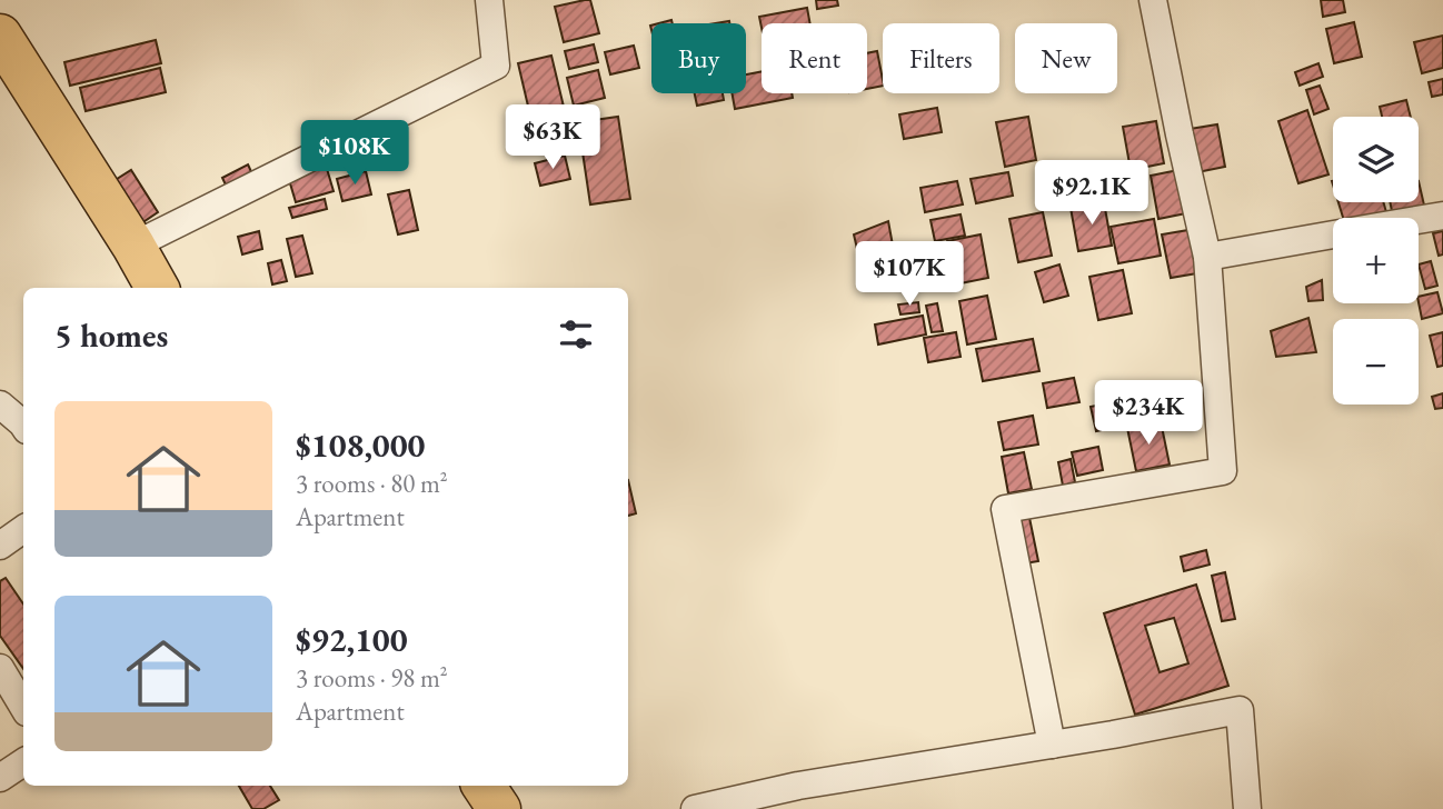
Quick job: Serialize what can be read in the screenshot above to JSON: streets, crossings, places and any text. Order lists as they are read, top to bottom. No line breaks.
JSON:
{"page":{"chip":["Buy","Rent","Filters","New"],"price":["$63K","$108K","$92.1K","$107K","$234K"],"map_buttons":["+","−"],"heading":"5 homes","list":[{"name":"$108,000","note":"3 rooms · 80 m² · Apartment"},{"name":"$92,100","note":"3 rooms · 98 m² · Apartment"}]}}
